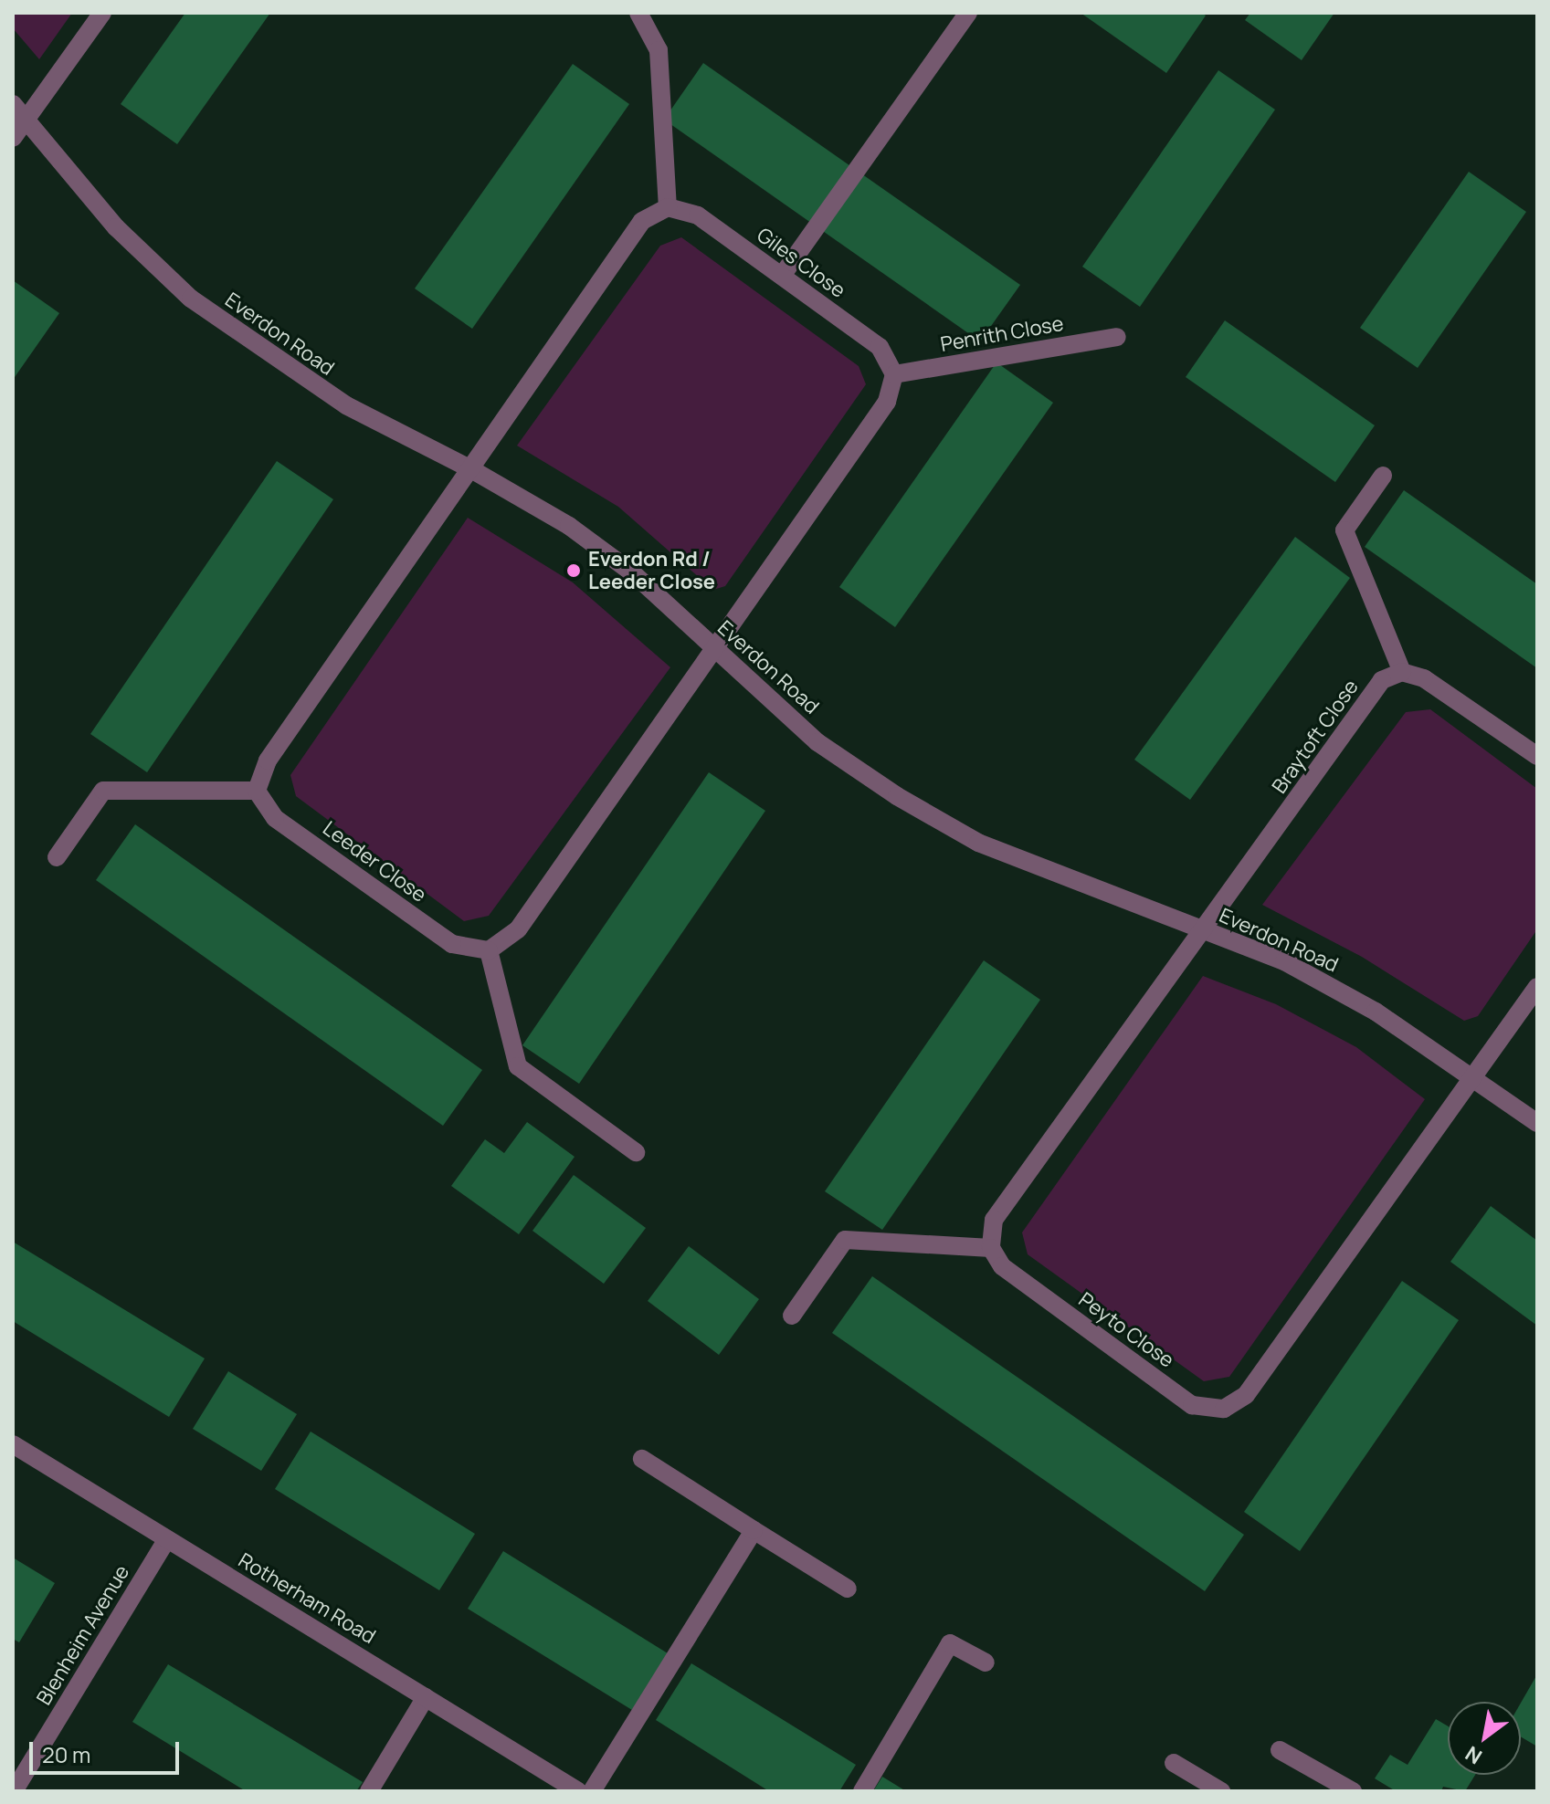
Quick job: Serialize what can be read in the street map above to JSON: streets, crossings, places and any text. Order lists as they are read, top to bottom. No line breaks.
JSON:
{"streets":{"street":["Giles Close","Everdon Road","Penrith Close","Braytoft Close","Leeder Close","Peyto Close","Rotherham Road","Blenheim Avenue"]},"crossings":[["Giles Close","Penrith Close"],["Everdon Road","Braytoft Close"],["Everdon Road","Peyto Close"],["Rotherham Road","Blenheim Avenue"]],"places":["Everdon Rd / Leeder Close"],"scale_bar":"20 m","north":"bottom left"}
